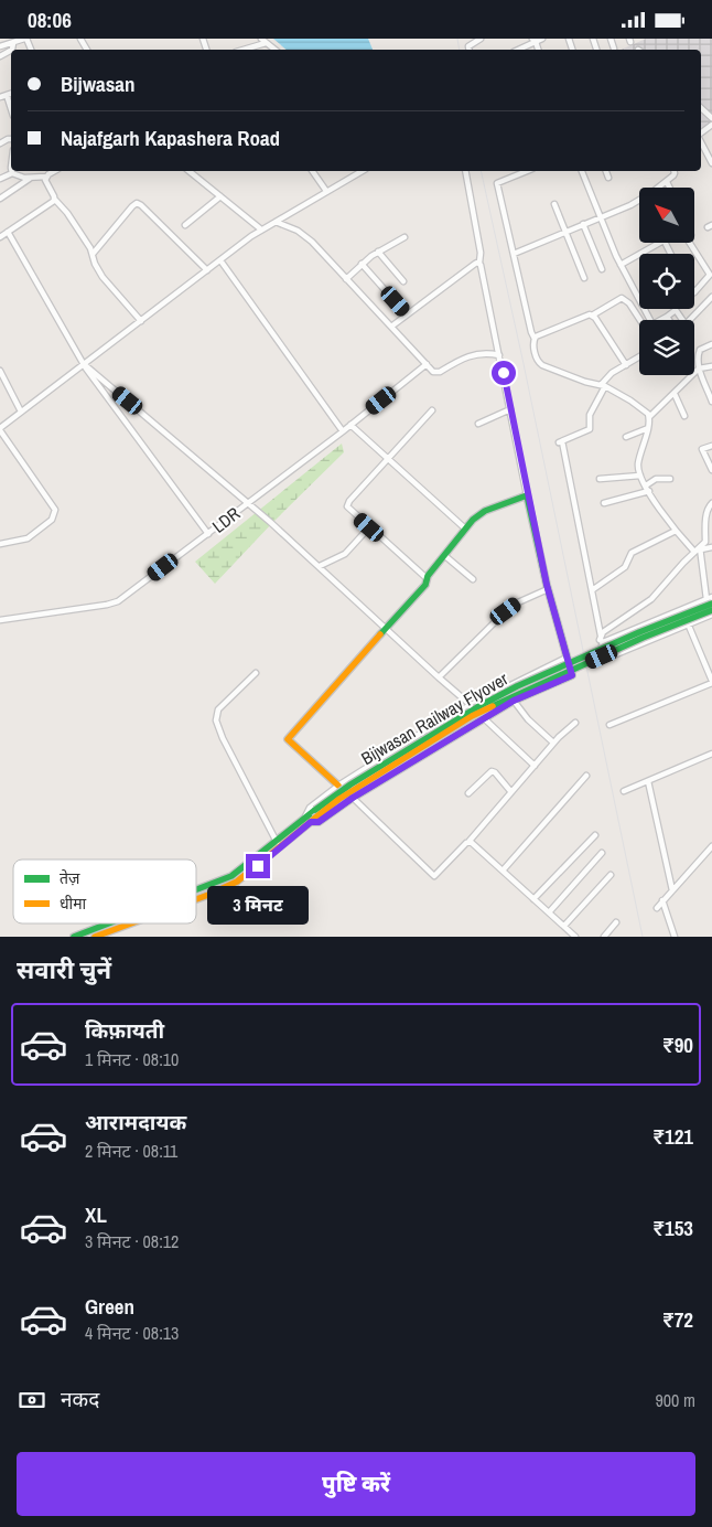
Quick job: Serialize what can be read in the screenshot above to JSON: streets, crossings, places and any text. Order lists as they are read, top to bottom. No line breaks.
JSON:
{"streets":{"main road":["Bijwasan Railway Flyover"],"street":["LDR"]},"legend":["तेज़","धीमा"],"north":"top left","page":{"status":"08:06","banner":["Bijwasan","Najafgarh Kapashera Road"],"bubble":"3 मिनट","heading":"सवारी चुनें","list":[{"name":"किफ़ायती","note":"1 मिनट · 08:10","value":"₹90"},{"name":"आरामदायक","note":"2 मिनट · 08:11","value":"₹121"},{"name":"XL","note":"3 मिनट · 08:12","value":"₹153"},{"name":"Green","note":"4 मिनट · 08:13","value":"₹72"}],"pay":["नकद","900 m"],"buttons":"पुष्टि करें"}}
